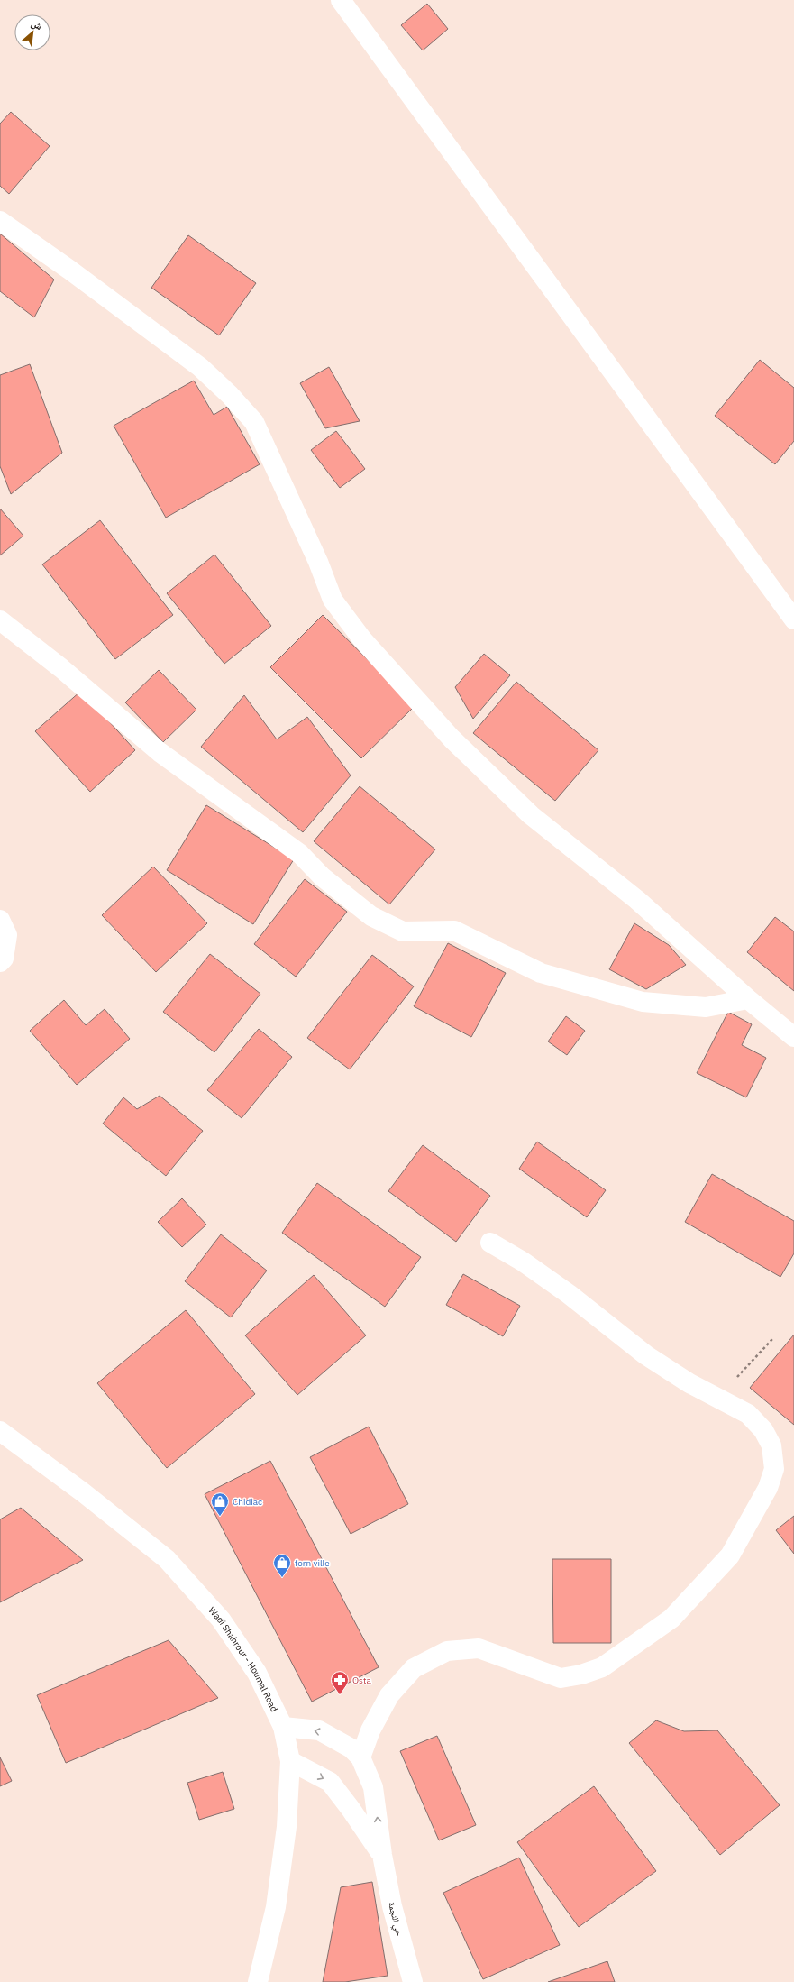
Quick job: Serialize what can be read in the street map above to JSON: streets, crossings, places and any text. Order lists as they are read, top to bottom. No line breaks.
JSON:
{"streets":{"street":["Wadi Shahrour - Houmal Road","حي النجمة"]},"one_way":["حي النجمة"],"places":{"shop":["Chidiac","forn ville"],"pharmacy":["Osta"]},"north":"top right"}
